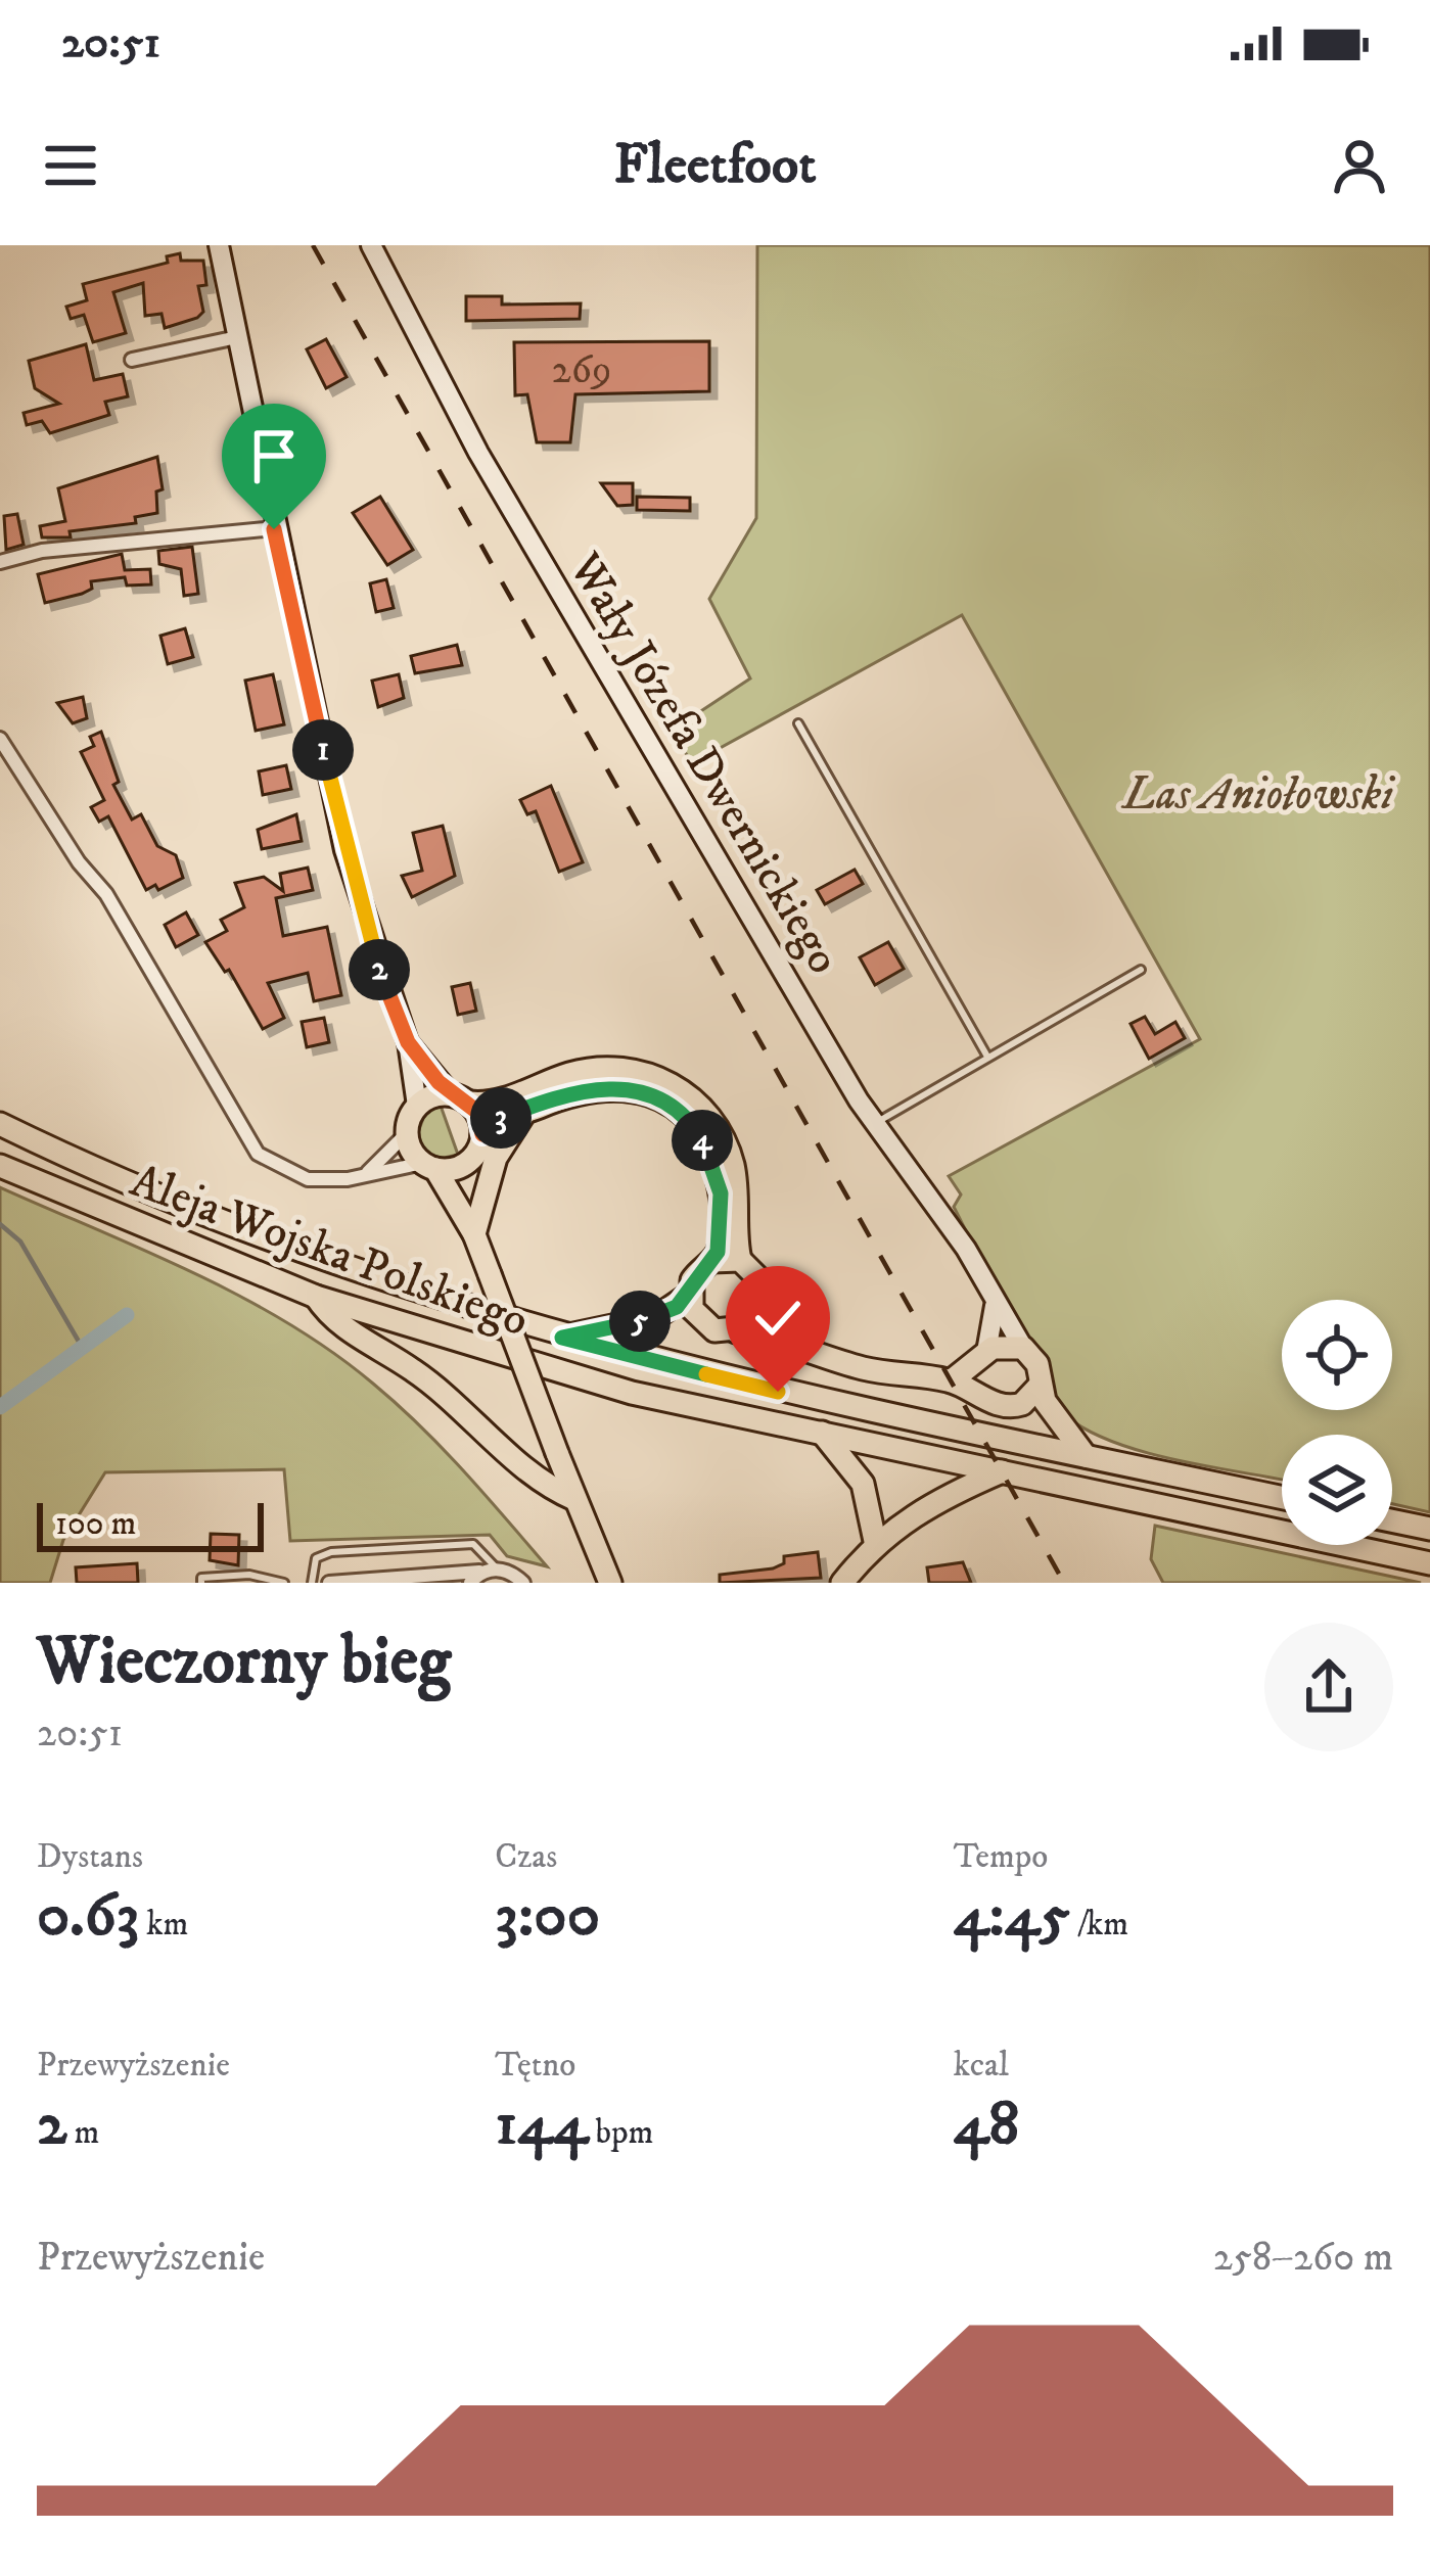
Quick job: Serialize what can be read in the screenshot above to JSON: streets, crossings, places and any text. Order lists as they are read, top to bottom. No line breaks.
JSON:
{"streets":{"main road":["Aleja Wojska Polskiego"],"street":["Wały Józefa Dwernickiego"]},"parks":["Las Aniołowski"],"house_numbers":["269"],"scale_bar":"100 m","page":{"status":"20:51","header":"Fleetfoot","pins":["1","2","3","4","5"],"scale":"100 m","heading":["Wieczorny bieg","20:51"],"stats":[["Dystans","0.63 km"],["Czas","3:00"],["Tempo","4:45 /km"],["Przewyższenie","2 m"],["Tętno","144 bpm"],["kcal","48"]],"chart":["Przewyższenie","258–260 m"]}}
